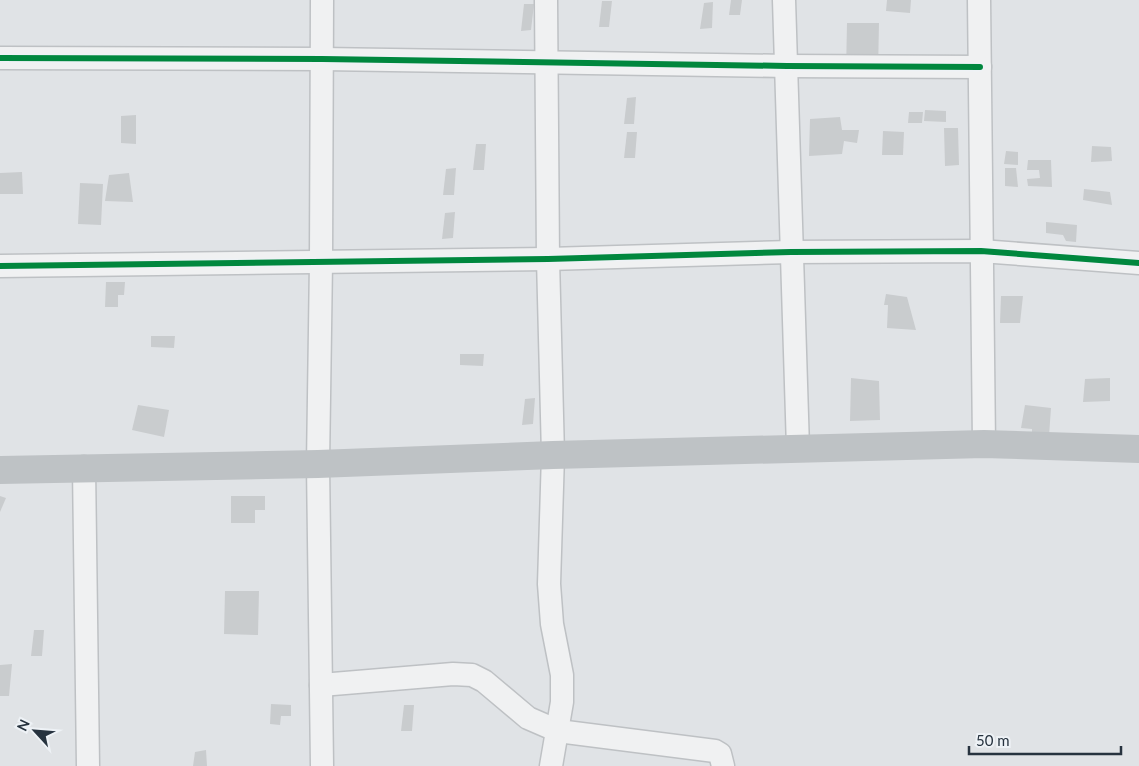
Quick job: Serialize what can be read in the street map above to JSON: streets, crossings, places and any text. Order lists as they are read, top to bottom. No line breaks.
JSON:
{"scale_bar":"50 m","north":"top left"}
